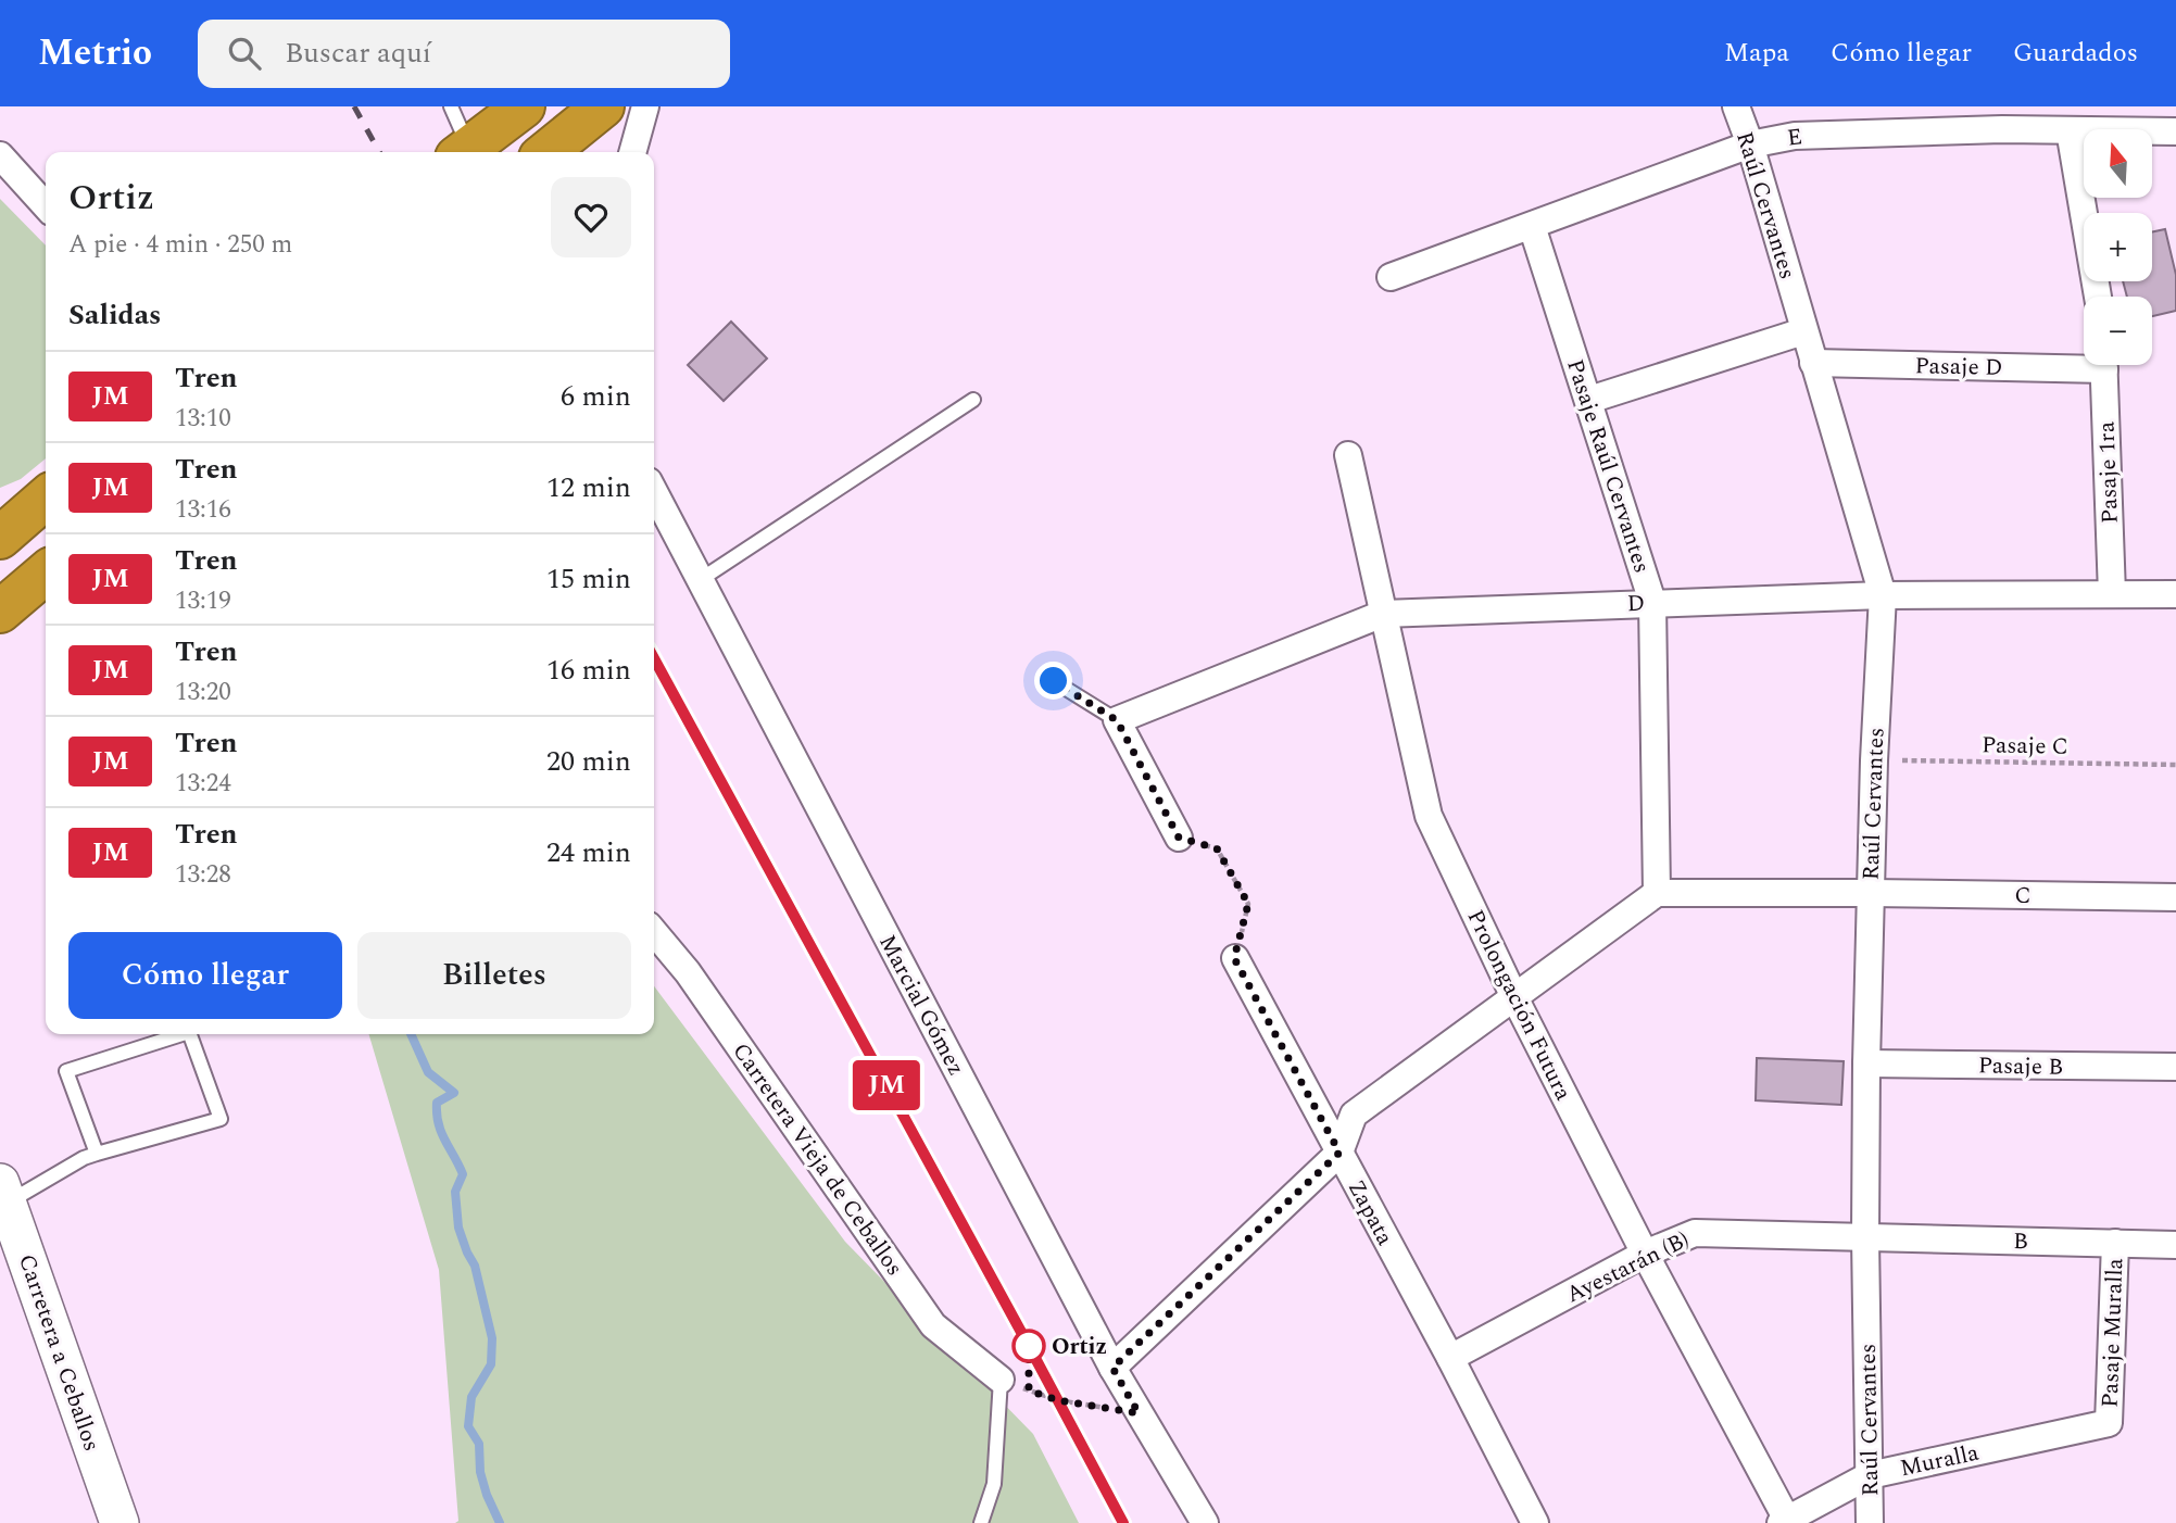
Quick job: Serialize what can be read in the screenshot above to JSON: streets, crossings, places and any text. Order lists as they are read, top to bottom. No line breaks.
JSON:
{"streets":{"main road":["Carretera a Ceballos"],"street":["E","Raúl Cervantes","Pasaje D","Pasaje Raúl Cervantes","Pasaje 1ra","D","C","Marcial Gómez","Prolongación Futura","Pasaje B","Carretera Vieja de Ceballos","Zapata","B","Ayestarán (B)","Pasaje Muralla","Muralla"],"path":["Pasaje C"]},"crossings":[["E","Raúl Cervantes"],["E","Pasaje Raúl Cervantes"],["Raúl Cervantes","Pasaje D"],["Raúl Cervantes","D"],["Raúl Cervantes","Pasaje C"],["Raúl Cervantes","C"],["Raúl Cervantes","Pasaje B"],["Raúl Cervantes","B"],["Raúl Cervantes","Ayestarán (B)"],["Raúl Cervantes","Muralla"],["Pasaje Raúl Cervantes","D"],["Pasaje Raúl Cervantes","C"],["Pasaje 1ra","D"],["D","Prolongación Futura"],["Prolongación Futura","Ayestarán (B)"],["Prolongación Futura","Muralla"],["Zapata","Ayestarán (B)"],["B","Ayestarán (B)"],["B","Pasaje Muralla"],["Pasaje Muralla","Muralla"]],"places":["Ortiz"],"north":"top","page":{"header":"Metrio","search":"Buscar aquí","nav":["Mapa","Cómo llegar","Guardados"],"on_map":"JM","map_buttons":["+","−"],"heading":[["Ortiz","A pie · 4 min · 250 m"],"Salidas"],"list":[{"mark":"JM","name":"Tren","note":"13:10","value":"6 min"},{"mark":"JM","name":"Tren","note":"13:16","value":"12 min"},{"mark":"JM","name":"Tren","note":"13:19","value":"15 min"},{"mark":"JM","name":"Tren","note":"13:20","value":"16 min"},{"mark":"JM","name":"Tren","note":"13:24","value":"20 min"},{"mark":"JM","name":"Tren","note":"13:28","value":"24 min"}],"buttons":["Cómo llegar","Billetes"]}}
